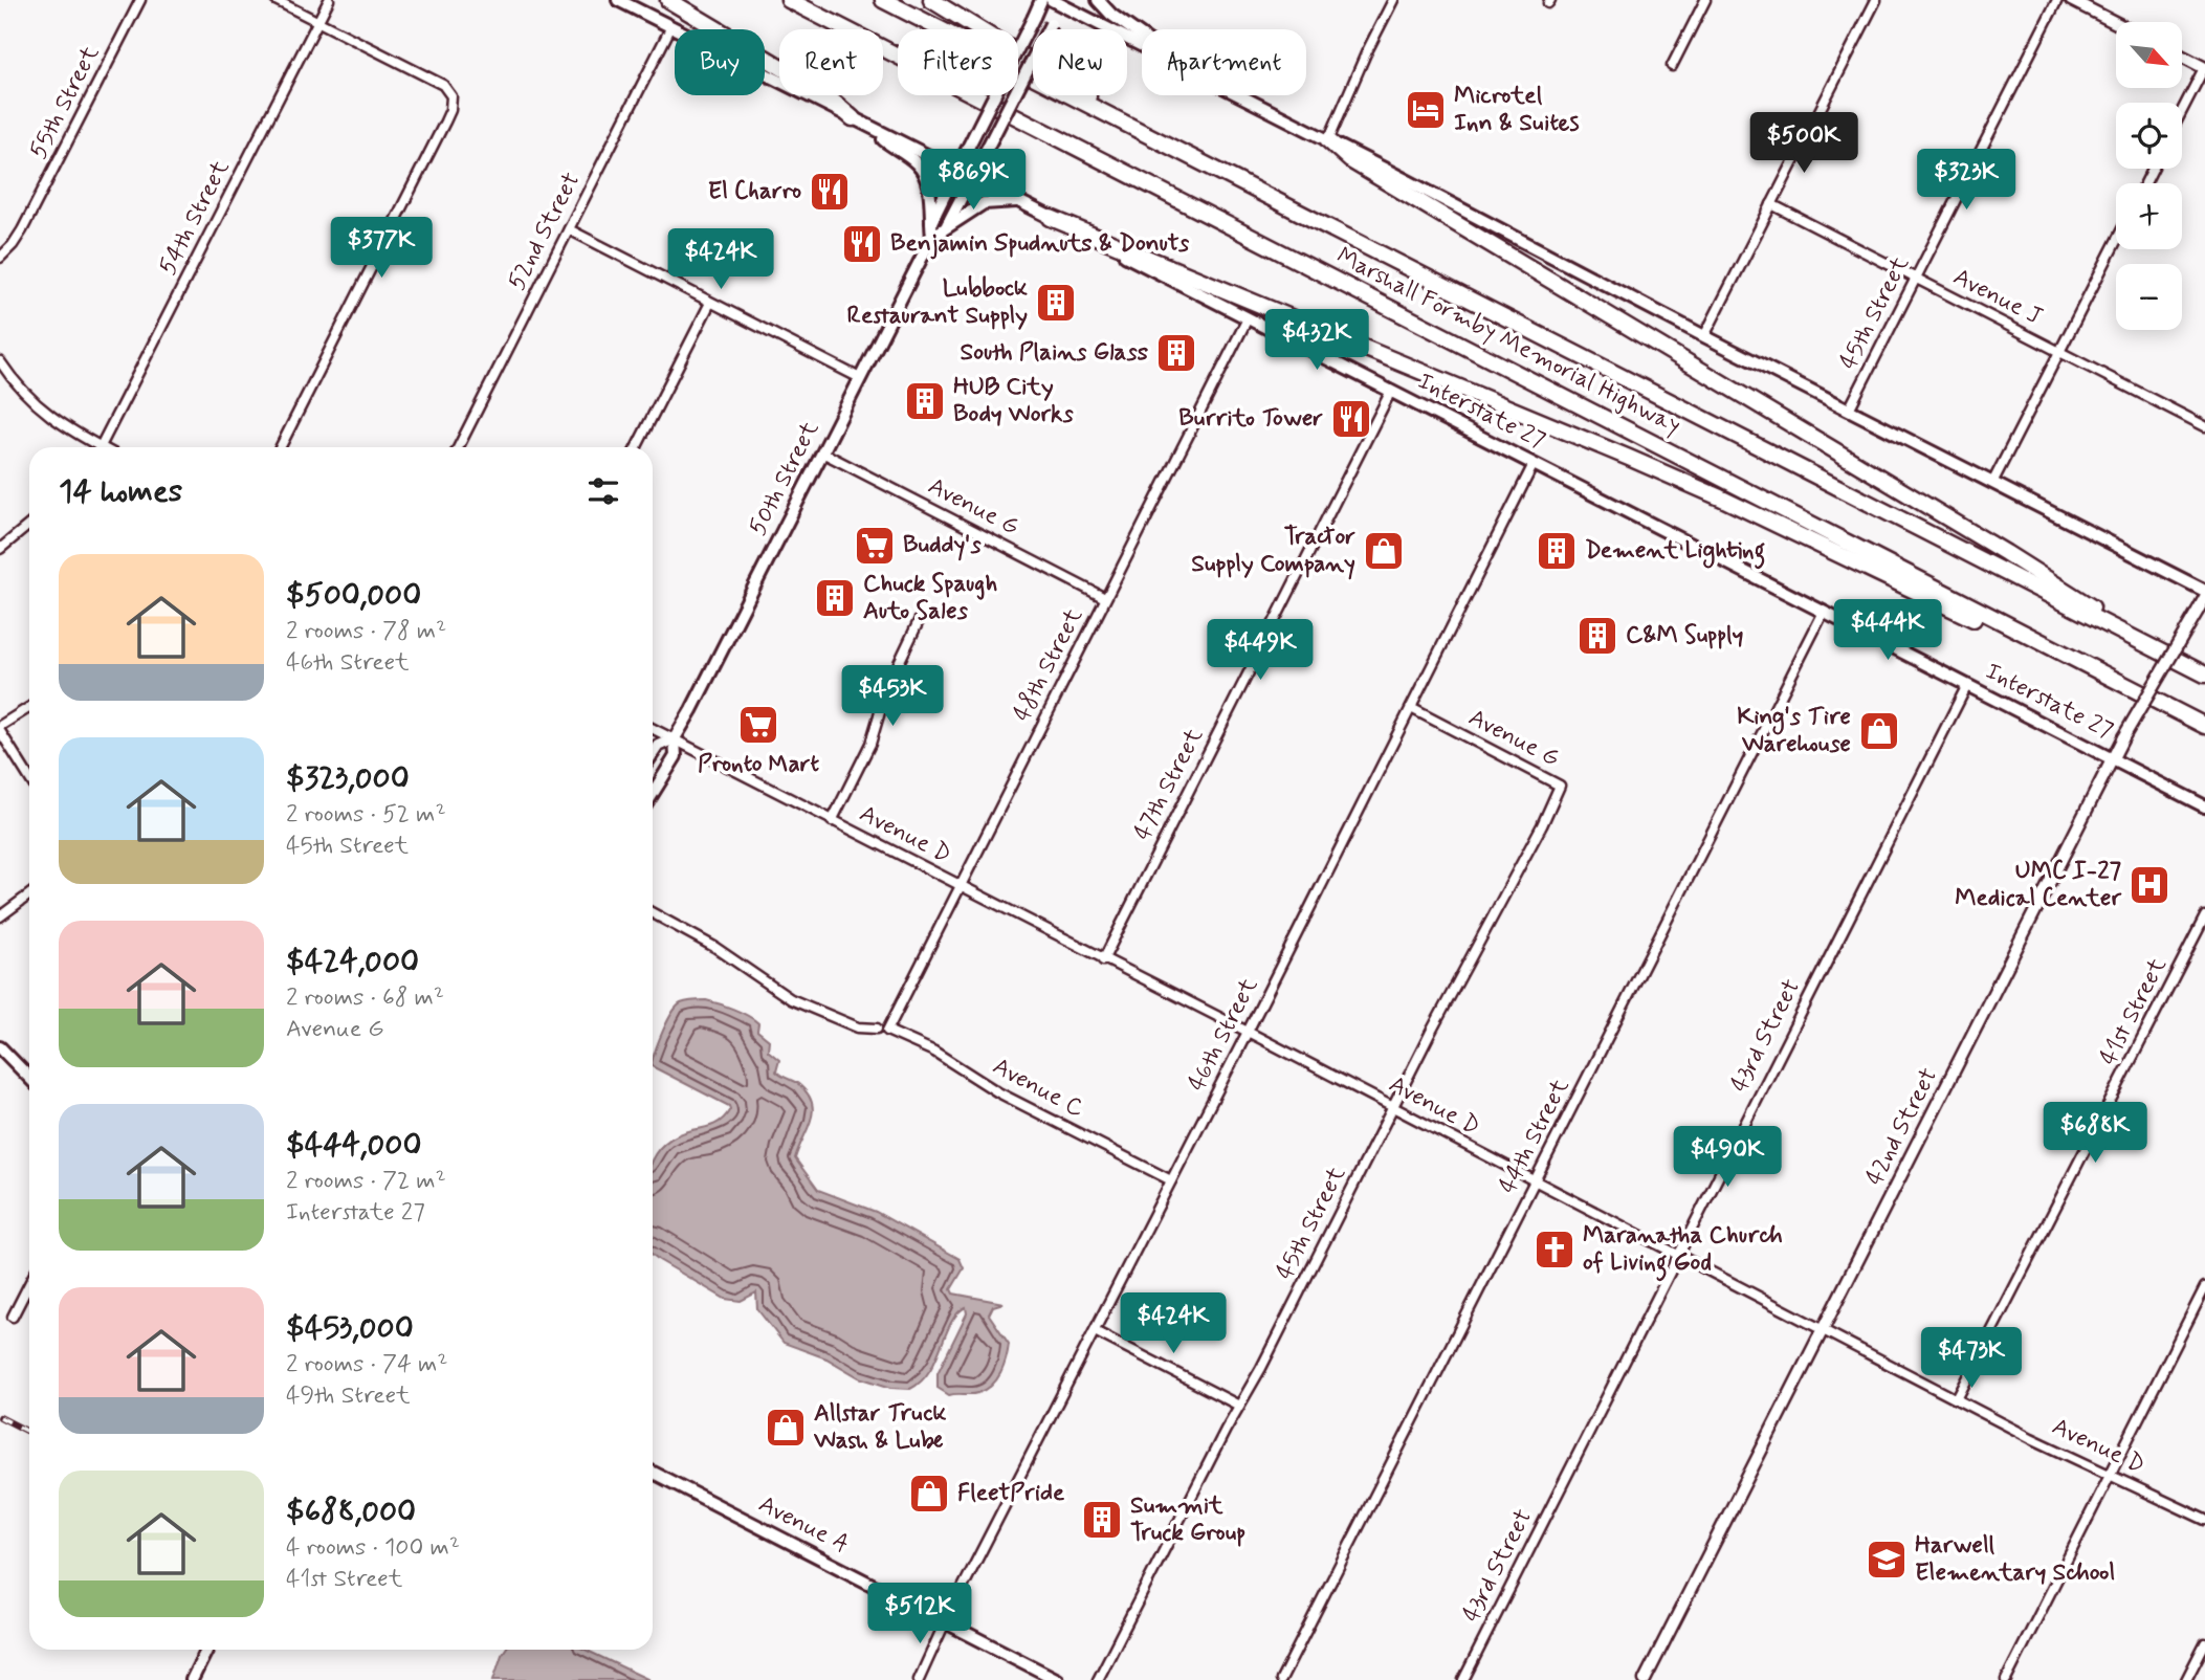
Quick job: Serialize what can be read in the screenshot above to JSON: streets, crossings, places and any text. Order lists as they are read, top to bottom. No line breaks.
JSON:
{"streets":{"highway":["Marshall Formby Memorial Highway"],"main road":["Interstate 27","50th Street","Avenue A"],"street":["55th Street","54th Street","52nd Street","Avenue J","45th Street","Avenue G","48th Street","47th Street","Avenue D","41st Street","46th Street","43rd Street","Avenue C","42nd Street","44th Street"]},"crossings":[["52nd Street","Interstate 27"],["Avenue J","45th Street"],["45th Street","Avenue G"],["45th Street","Avenue D"],["Interstate 27","50th Street"],["Interstate 27","48th Street"],["Interstate 27","47th Street"],["Interstate 27","46th Street"],["Interstate 27","43rd Street"],["Interstate 27","42nd Street"],["Interstate 27","44th Street"],["50th Street","Avenue G"],["50th Street","Avenue D"],["Avenue G","48th Street"],["Avenue G","46th Street"],["48th Street","Avenue D"],["48th Street","Avenue C"],["47th Street","Avenue D"],["Avenue D","41st Street"],["Avenue D","46th Street"],["Avenue D","43rd Street"],["Avenue D","42nd Street"],["Avenue D","44th Street"],["46th Street","Avenue C"],["46th Street","Avenue A"]],"places":{"hotel":["Microtel Inn & Suites"],"restaurant":["El Charro","Benjamin Spudnuts & Donuts","Burrito Tower"],"building":["Lubbock Restaurant Supply","South Plains Glass","HUB City Body Works","Dement Lighting","Chuck Spaugh Auto Sales","C&M Supply","Summit Truck Group"],"supermarket":["Buddy's","Pronto Mart"],"shop":["Tractor Supply Company","King's Tire Warehouse","Allstar Truck Wash & Lube","FleetPride"],"hospital":["UMC I-27 Medical Center"],"church":["Maranatha Church of Living God"],"school or university":["Harwell Elementary School"]},"north":"bottom right","page":{"map_buttons":["+","−"],"chip":["Buy","Rent","Filters","New","Apartment"],"price":["$500K","$869K","$323K","$377K","$424K","$432K","$444K","$449K","$453K","$688K","$490K","$424K","$473K","$512K"],"heading":"14 homes","list":[{"name":"$500,000","note":"2 rooms · 78 m² · 46th Street"},{"name":"$323,000","note":"2 rooms · 52 m² · 45th Street"},{"name":"$424,000","note":"2 rooms · 68 m² · Avenue G"},{"name":"$444,000","note":"2 rooms · 72 m² · Interstate 27"},{"name":"$453,000","note":"2 rooms · 74 m² · 49th Street"},{"name":"$688,000","note":"4 rooms · 100 m² · 41st Street"}]}}
